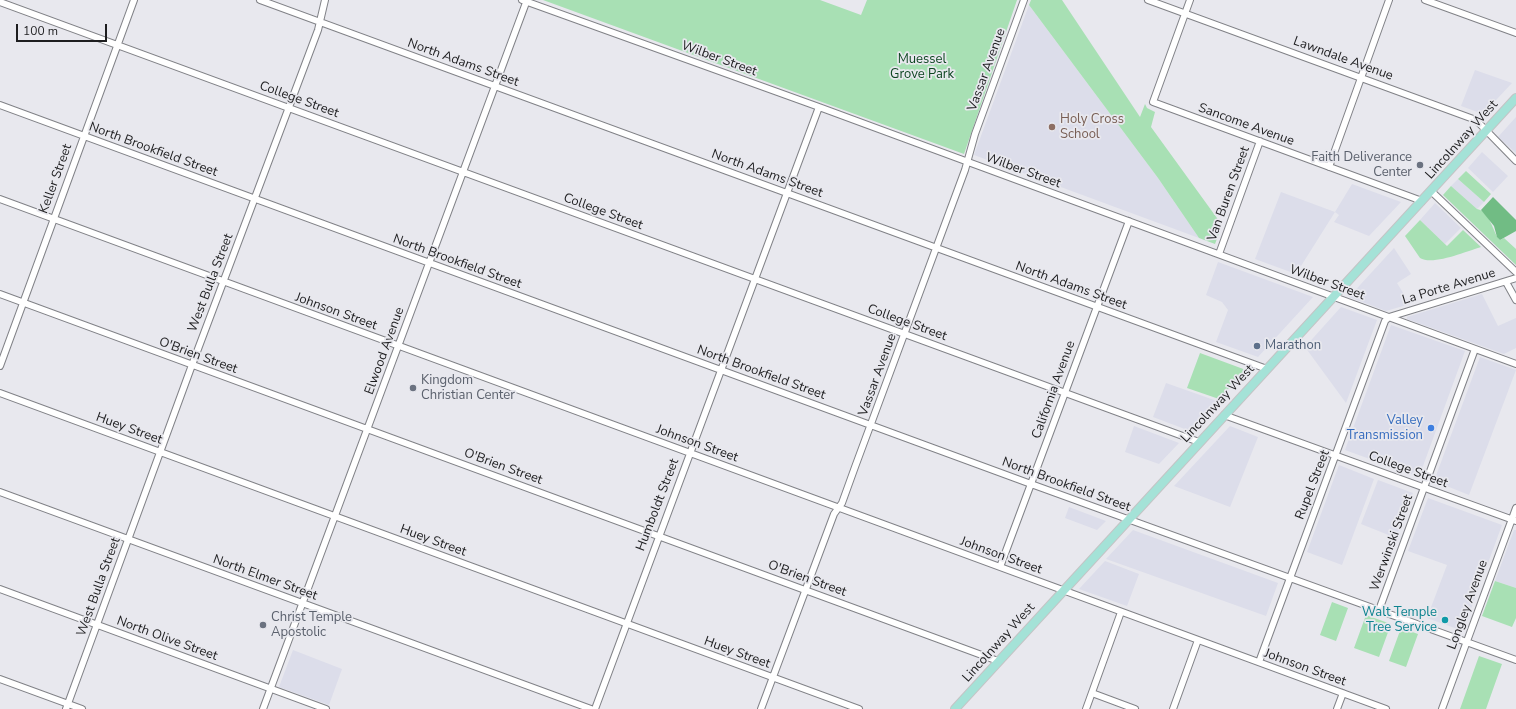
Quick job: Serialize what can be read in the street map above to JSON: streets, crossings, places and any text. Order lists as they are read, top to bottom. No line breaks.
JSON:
{"streets":{"main road":["Lincolnway West"],"street":["Wilber Street","Lawndale Avenue","North Adams Street","Vassar Avenue","College Street","Sancome Avenue","North Brookfield Street","Keller Street","Van Buren Street","West Bulla Street","La Porte Avenue","Johnson Street","Elwood Avenue","O'Brien Street","California Avenue","Huey Street","Rupel Street","Humboldt Street","Werwinski Street","North Elmer Street","Longley Avenue","North Olive Street"]},"crossings":[["Wilber Street","Vassar Avenue"],["Wilber Street","Lincolnway West"],["Wilber Street","Van Buren Street"],["Wilber Street","La Porte Avenue"],["Wilber Street","Elwood Avenue"],["Wilber Street","California Avenue"],["Wilber Street","Rupel Street"],["Wilber Street","Humboldt Street"],["Wilber Street","Werwinski Street"],["Lawndale Avenue","Sancome Avenue"],["Lawndale Avenue","Lincolnway West"],["North Adams Street","Vassar Avenue"],["North Adams Street","Lincolnway West"],["North Adams Street","West Bulla Street"],["North Adams Street","Elwood Avenue"],["North Adams Street","California Avenue"],["North Adams Street","Humboldt Street"],["Vassar Avenue","College Street"],["Vassar Avenue","North Brookfield Street"],["Vassar Avenue","Johnson Street"],["Vassar Avenue","O'Brien Street"],["Vassar Avenue","Huey Street"],["College Street","Lincolnway West"],["College Street","Keller Street"],["College Street","West Bulla Street"],["College Street","Elwood Avenue"],["College Street","California Avenue"],["College Street","Rupel Street"],["College Street","Humboldt Street"],["College Street","Werwinski Street"],["College Street","Longley Avenue"],["Sancome Avenue","Lincolnway West"],["Sancome Avenue","Van Buren Street"],["Lincolnway West","North Brookfield Street"],["Lincolnway West","Johnson Street"],["Lincolnway West","O'Brien Street"],["North Brookfield Street","Keller Street"],["North Brookfield Street","West Bulla Street"],["North Brookfield Street","Elwood Avenue"],["North Brookfield Street","California Avenue"],["North Brookfield Street","Rupel Street"],["North Brookfield Street","Humboldt Street"],["North Brookfield Street","Werwinski Street"],["North Brookfield Street","Longley Avenue"],["Keller Street","Johnson Street"],["Keller Street","O'Brien Street"],["West Bulla Street","Johnson Street"],["West Bulla Street","O'Brien Street"],["West Bulla Street","Huey Street"],["West Bulla Street","North Elmer Street"],["West Bulla Street","North Olive Street"],["La Porte Avenue","Rupel Street"],["Johnson Street","Elwood Avenue"],["Johnson Street","California Avenue"],["Johnson Street","Rupel Street"],["Johnson Street","Humboldt Street"],["Elwood Avenue","O'Brien Street"],["Elwood Avenue","Huey Street"],["Elwood Avenue","North Elmer Street"],["Elwood Avenue","North Olive Street"],["O'Brien Street","Humboldt Street"],["Huey Street","Humboldt Street"]],"parks":["Muessel Grove Park"],"places":["Holy Cross School","Faith Deliverance Center","Marathon","Kingdom Christian Center","Valley Transmission","Walt Temple Tree Service","Christ Temple Apostolic"],"scale_bar":"100 m"}
